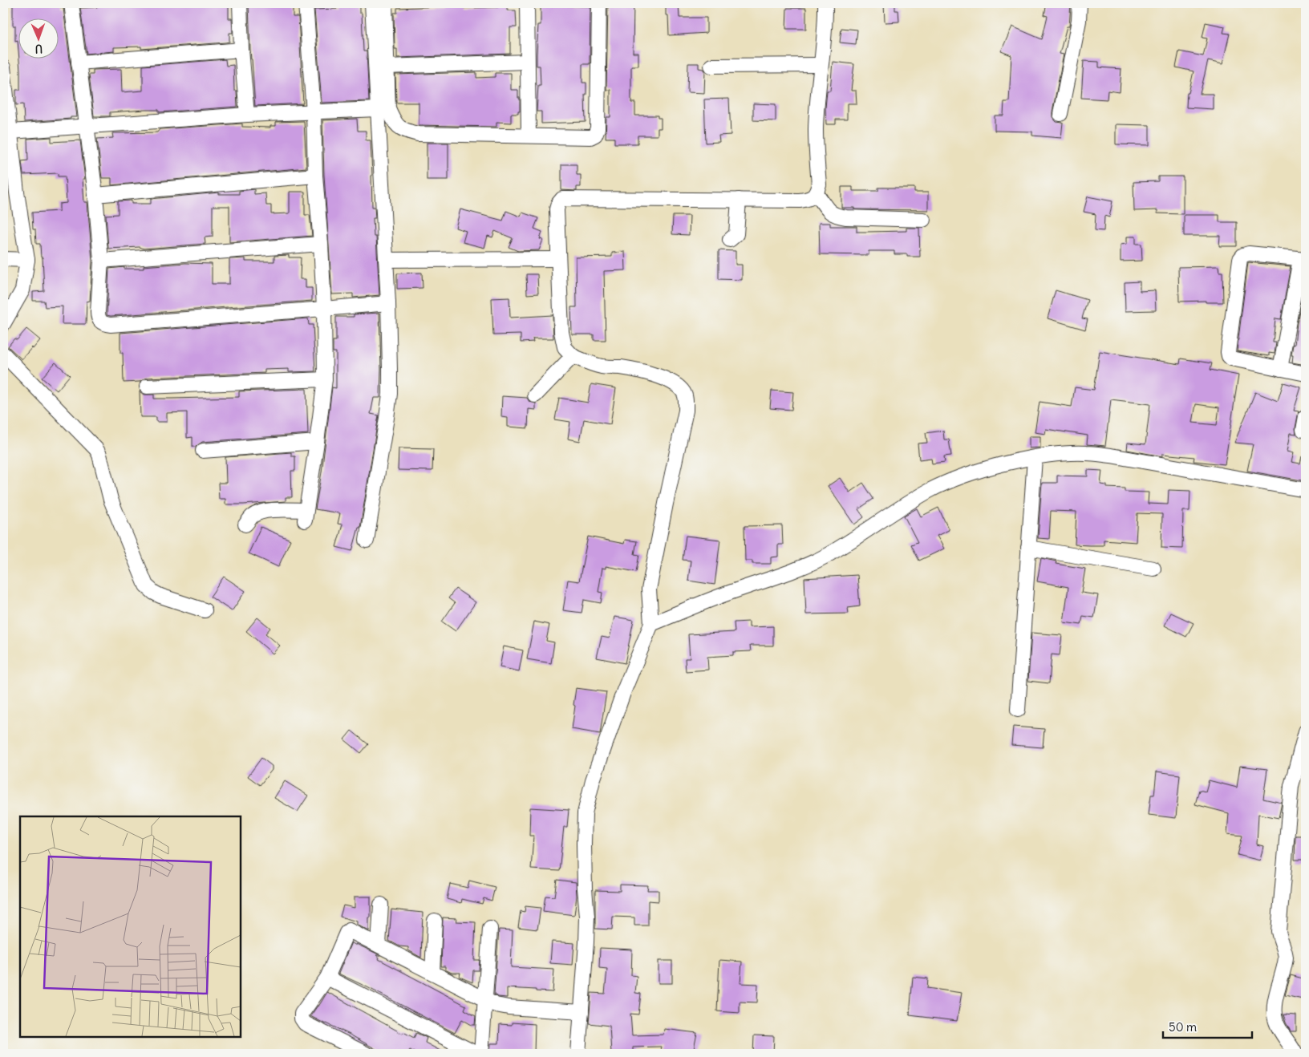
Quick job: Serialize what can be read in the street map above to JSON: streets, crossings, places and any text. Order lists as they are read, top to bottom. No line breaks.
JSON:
{"scale_bar":"50 m","north":"bottom"}
